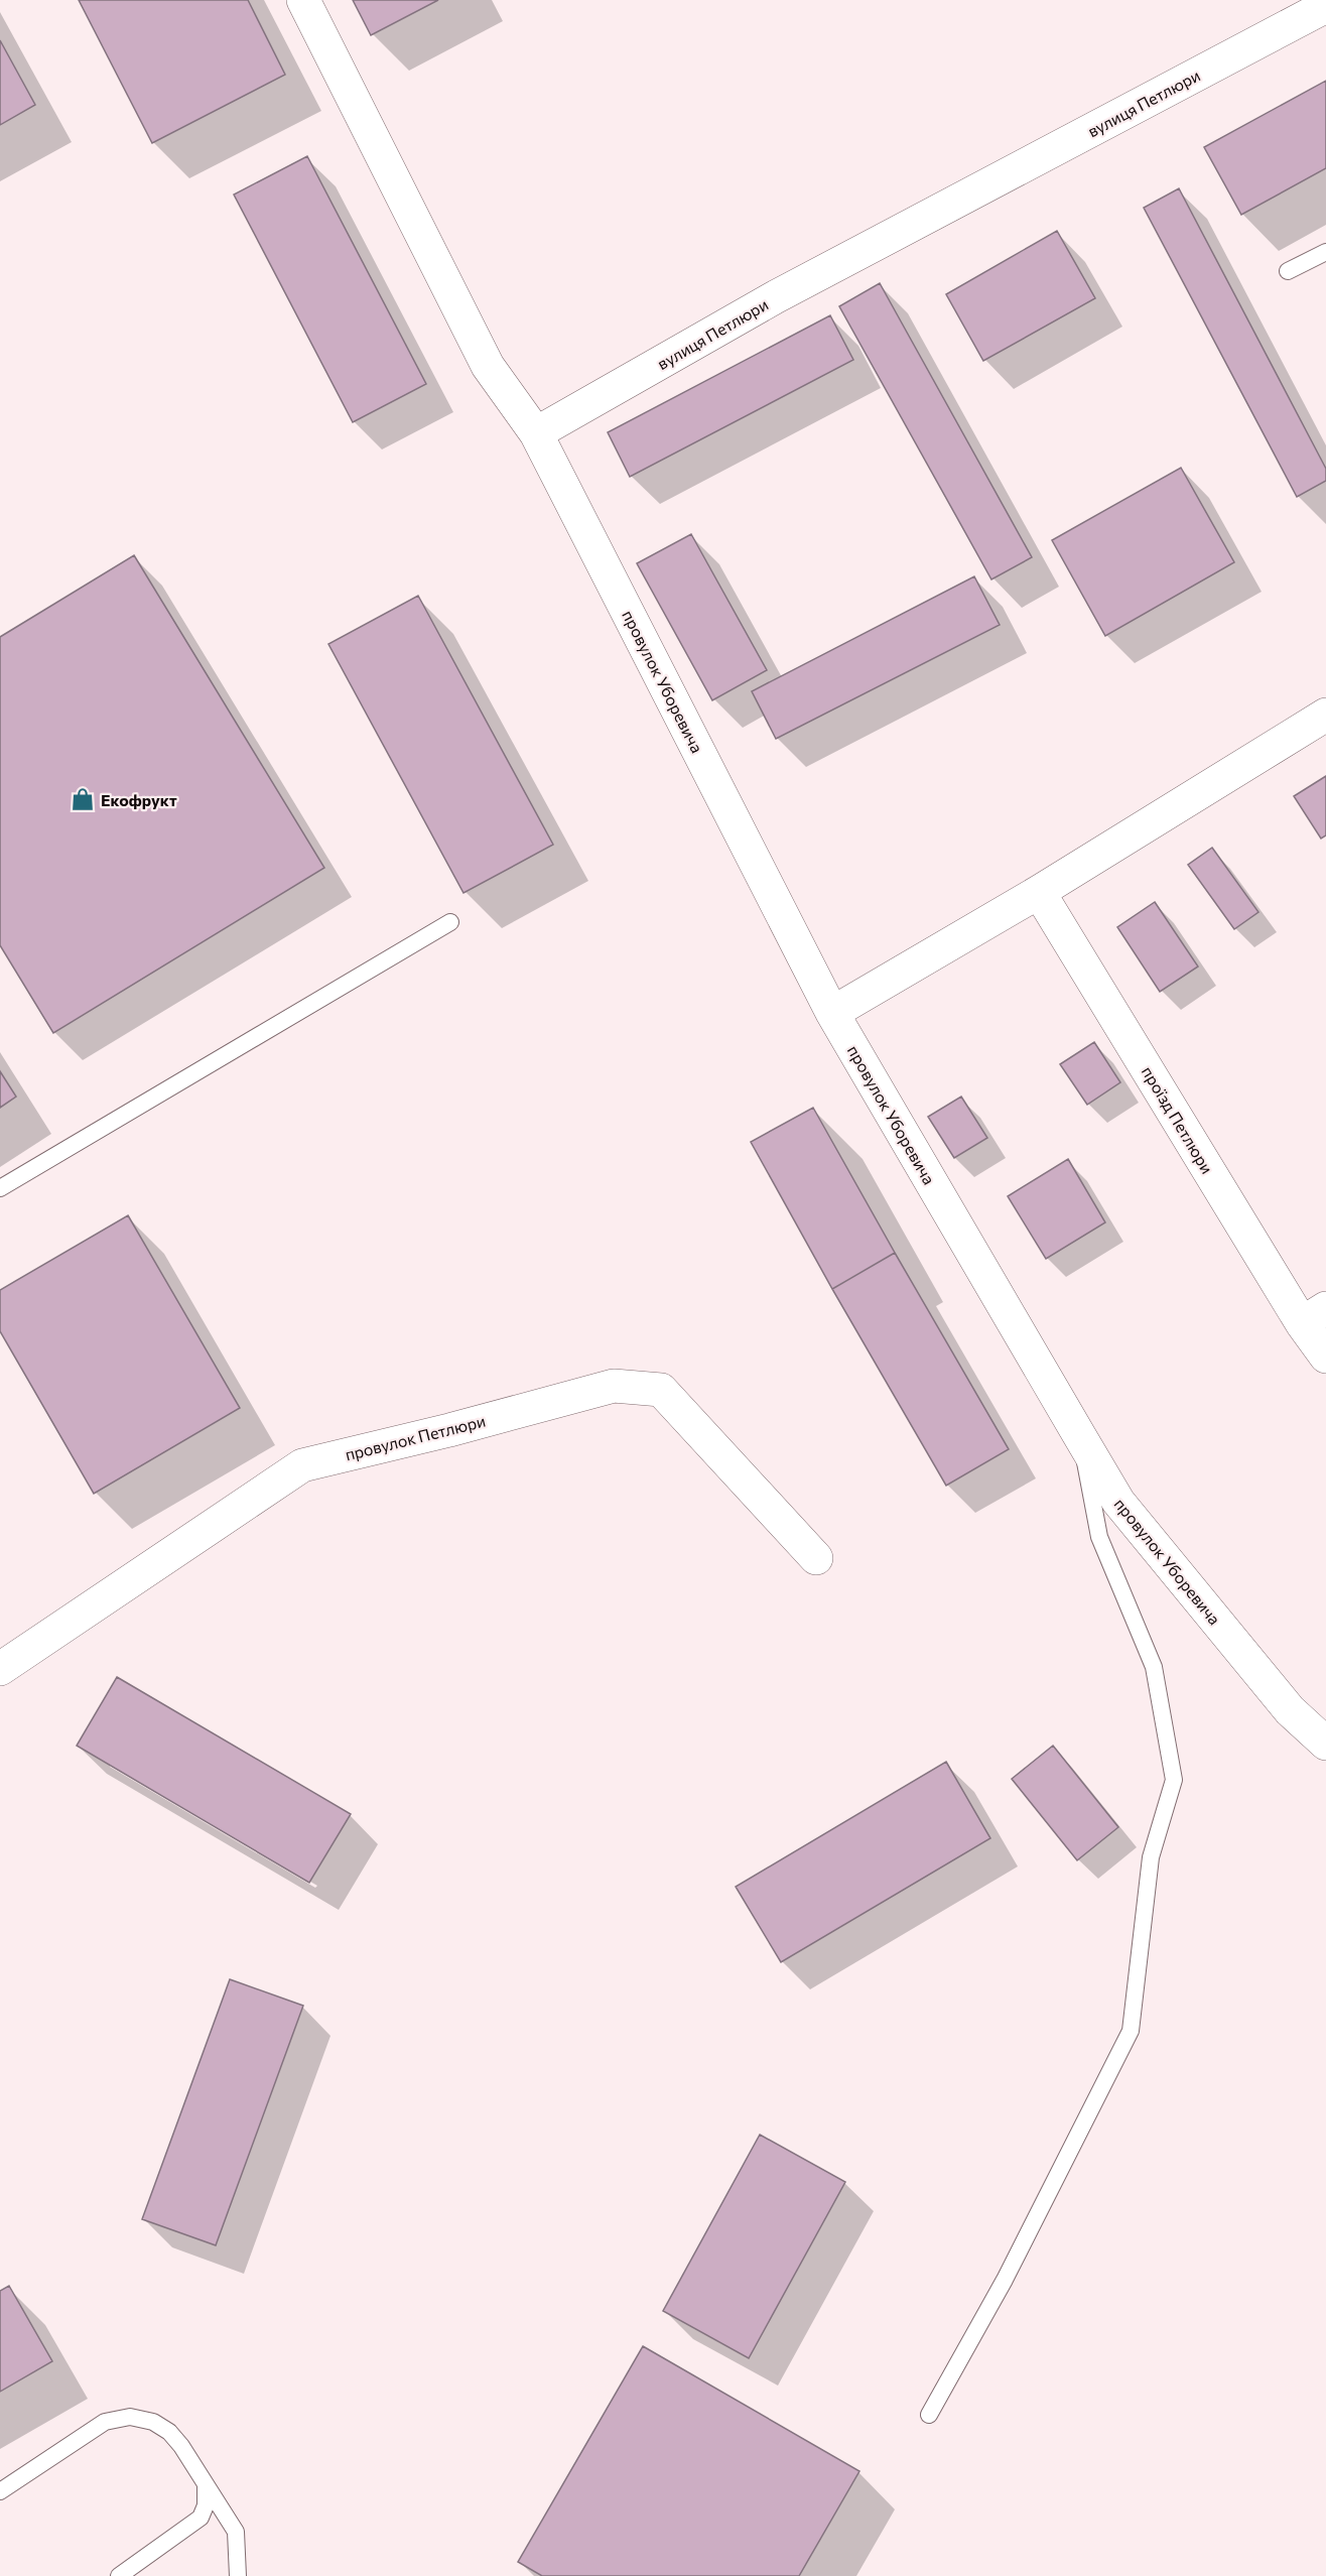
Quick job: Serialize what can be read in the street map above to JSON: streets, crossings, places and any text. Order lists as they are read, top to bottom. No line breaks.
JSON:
{"streets":{"street":["вулиця Петлюри","провулок Уборевича","проїзд Петлюри","провулок Петлюри"]},"crossings":[["вулиця Петлюри","провулок Уборевича"]],"places":{"shop":["Екофрукт"]}}
